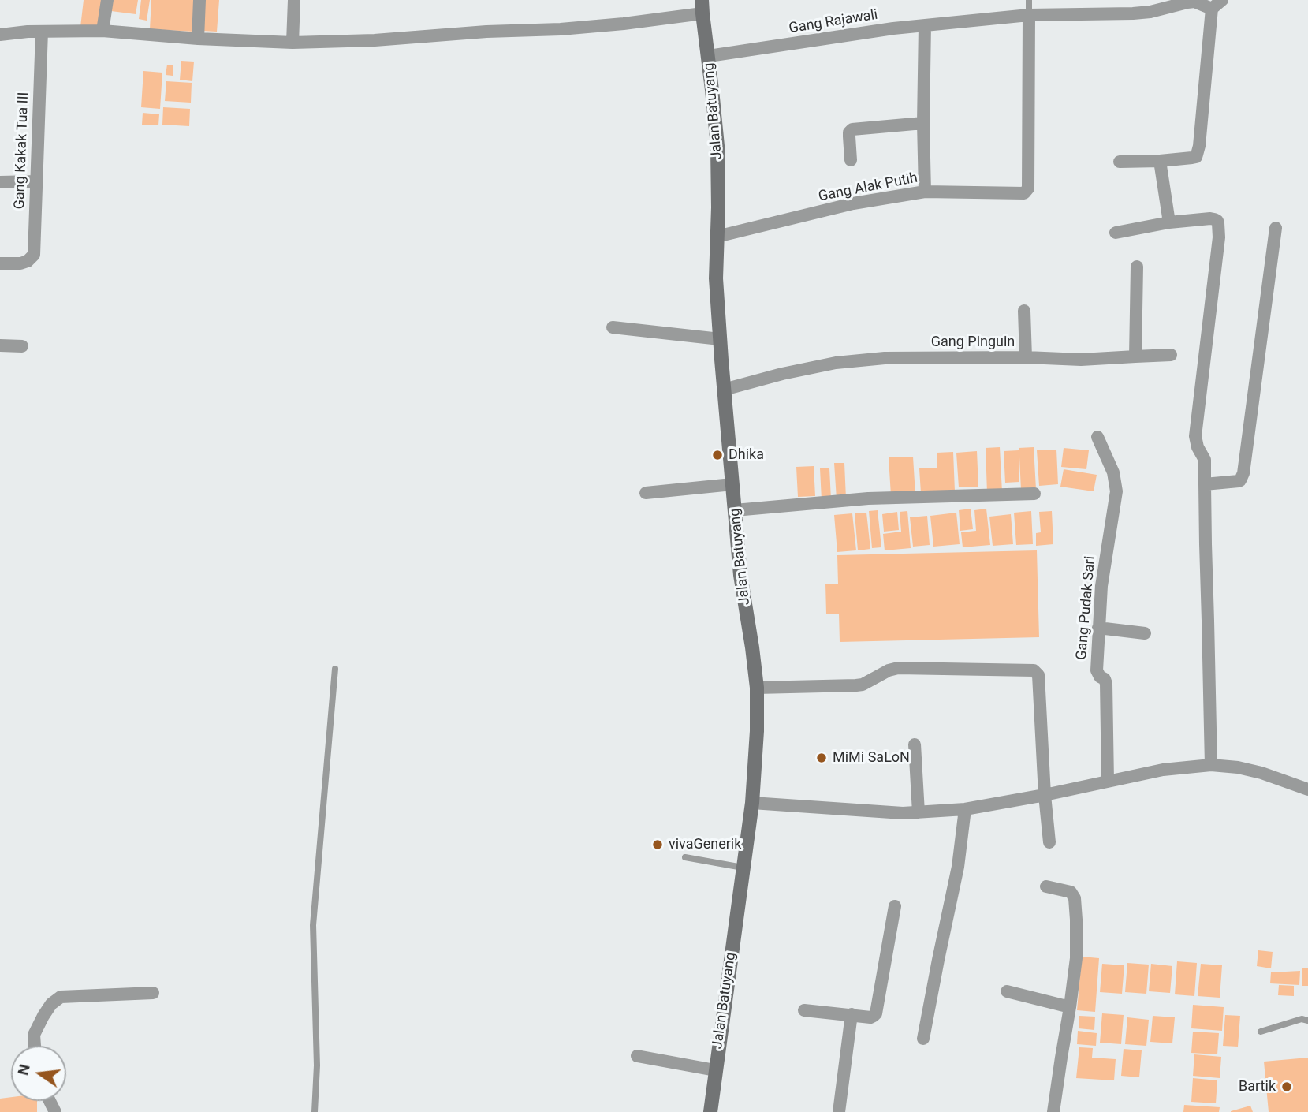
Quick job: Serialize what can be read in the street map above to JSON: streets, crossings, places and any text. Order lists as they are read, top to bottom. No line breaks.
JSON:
{"streets":{"street":["Gang Rajawali","Jalan Batuyang","Gang Kakak Tua III","Gang Alak Putih","Gang Pinguin","Gang Pudak Sari"]},"crossings":[["Gang Rajawali","Jalan Batuyang"],["Gang Rajawali","Gang Alak Putih"],["Jalan Batuyang","Gang Alak Putih"],["Jalan Batuyang","Gang Pinguin"]],"places":["Dhika","MiMi SaLoN","vivaGenerik","Bartik"],"north":"left"}
